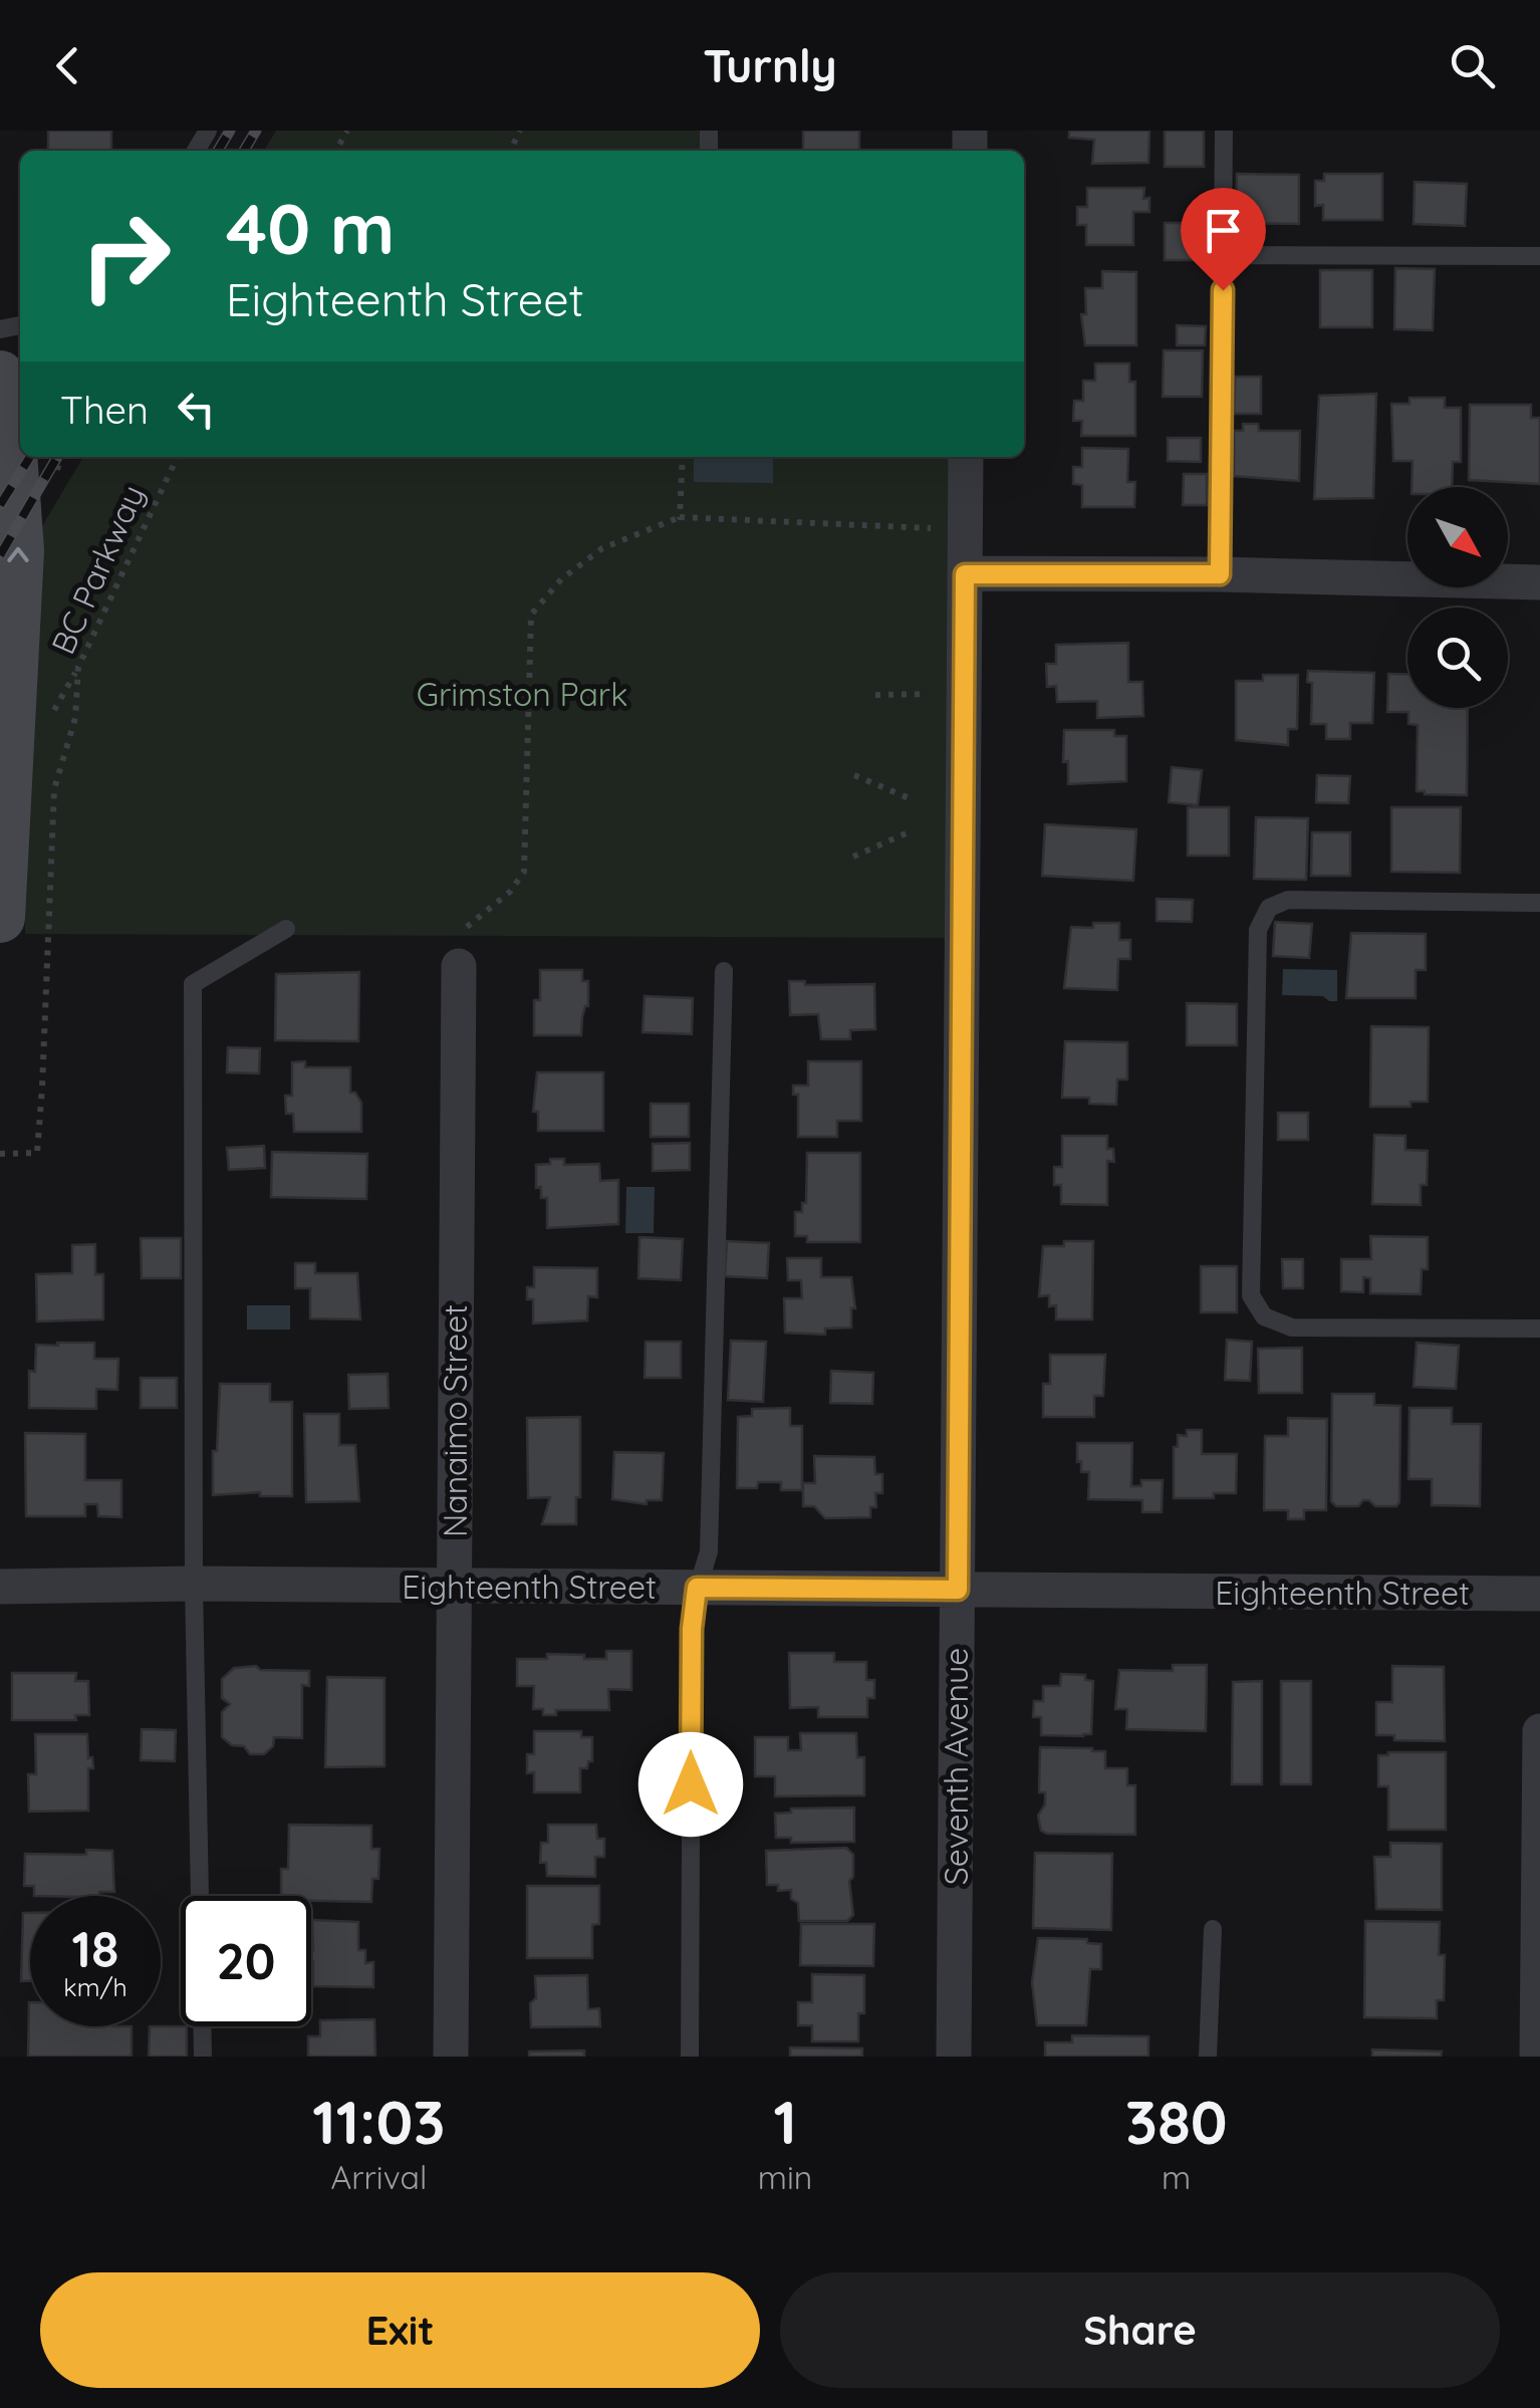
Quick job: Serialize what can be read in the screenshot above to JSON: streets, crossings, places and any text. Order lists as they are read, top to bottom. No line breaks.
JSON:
{"streets":{"street":["Nanaimo Street","Eighteenth Street","Seventh Avenue"],"path":["BC Parkway"]},"crossings":[["Nanaimo Street","Eighteenth Street"],["Eighteenth Street","Seventh Avenue"]],"parks":["Grimston Park"],"north":"bottom right","page":{"header":"Turnly","turn":["40 m","Eighteenth Street"],"then":"Then","speed":"18 km/h","limit":"20","eta":["11:03","Arrival","1","min","380","m"],"buttons":["Exit","Share"]}}
